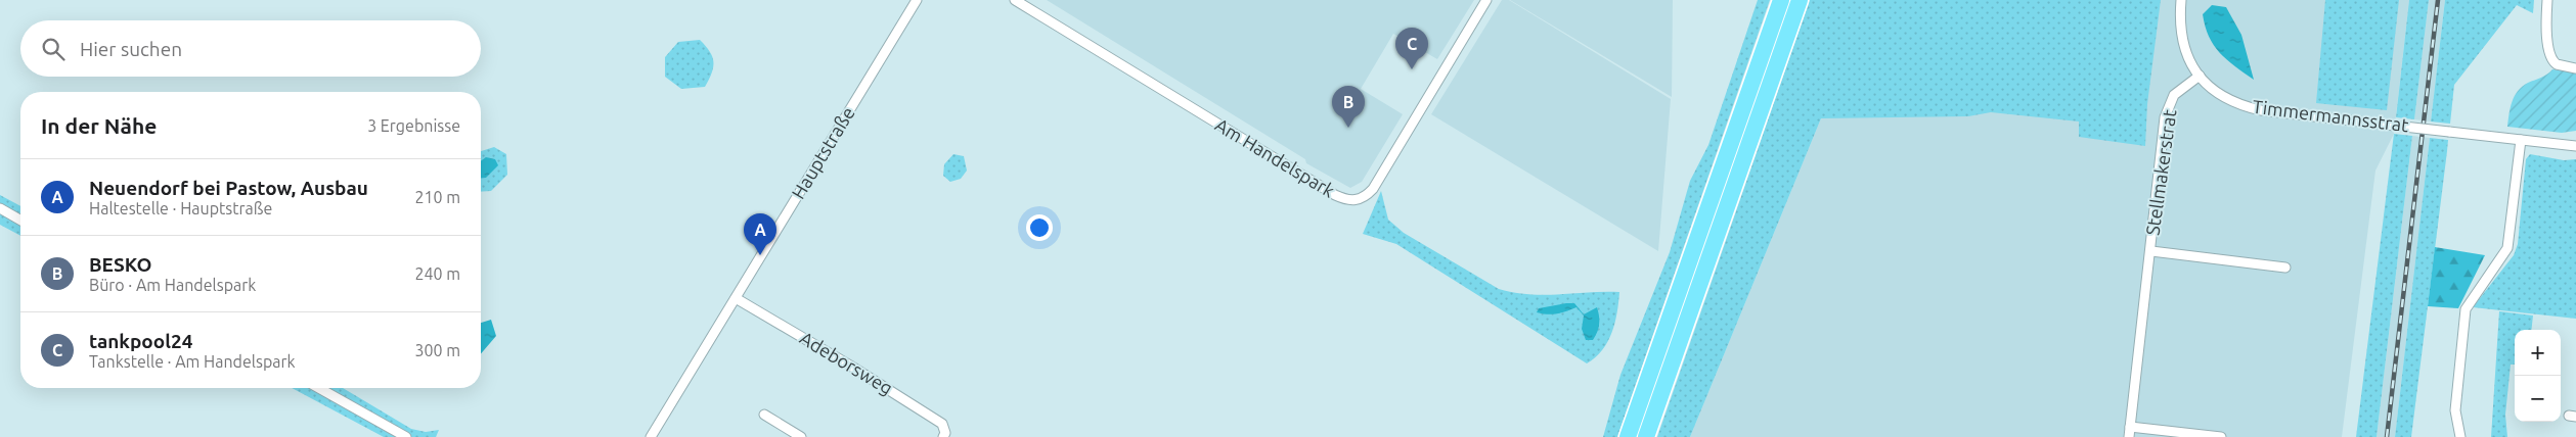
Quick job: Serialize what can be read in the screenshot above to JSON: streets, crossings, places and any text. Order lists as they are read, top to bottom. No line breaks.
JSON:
{"streets":{"street":["Timmermannsstrat","Hauptstraße","Am Handelspark","Stellmakerstrat","Adeborsweg"]},"crossings":[["Timmermannsstrat","Stellmakerstrat"],["Hauptstraße","Adeborsweg"]],"page":{"search":"Hier suchen","pins":["C","B","A"],"heading":["In der Nähe","3 Ergebnisse"],"list":[{"mark":"A","name":"Neuendorf bei Pastow, Ausbau","note":"Haltestelle · Hauptstraße","value":"210 m"},{"mark":"B","name":"BESKO","note":"Büro · Am Handelspark","value":"240 m"},{"mark":"C","name":"tankpool24","note":"Tankstelle · Am Handelspark","value":"300 m"}],"map_buttons":["+","−"]}}
